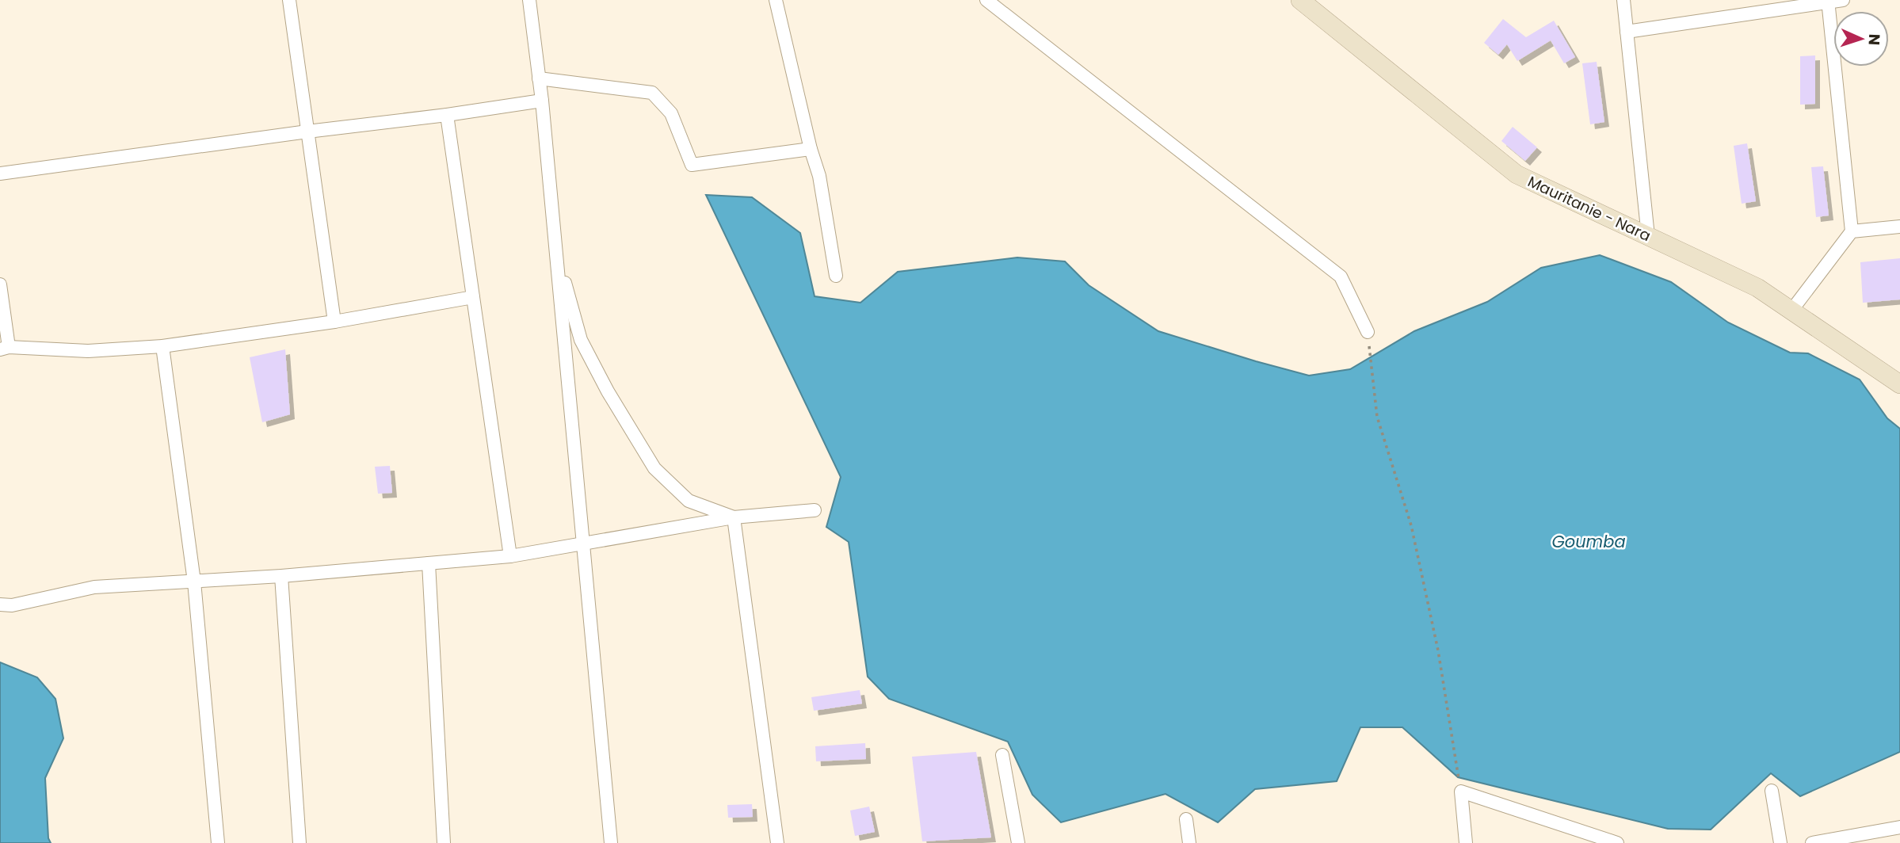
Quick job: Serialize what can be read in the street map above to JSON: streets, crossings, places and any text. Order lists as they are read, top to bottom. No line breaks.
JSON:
{"streets":{"main road":["Mauritanie - Nara"]},"water":["Goumba"],"north":"right"}
